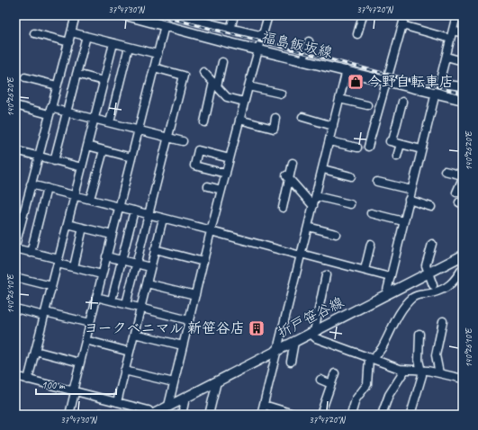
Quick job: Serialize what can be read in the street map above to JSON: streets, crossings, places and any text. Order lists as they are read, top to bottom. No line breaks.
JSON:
{"streets":{"main road":["福島飯坂線","折戸笹谷線"]},"places":{"shop":["今野自転車店"],"building":["ヨークベニマル 新笹谷店"]},"scale_bar":"100 m","coordinates":["37°47'30\"N","37°47'20\"N","140°26'20\"E","140°26'10\"E"]}
